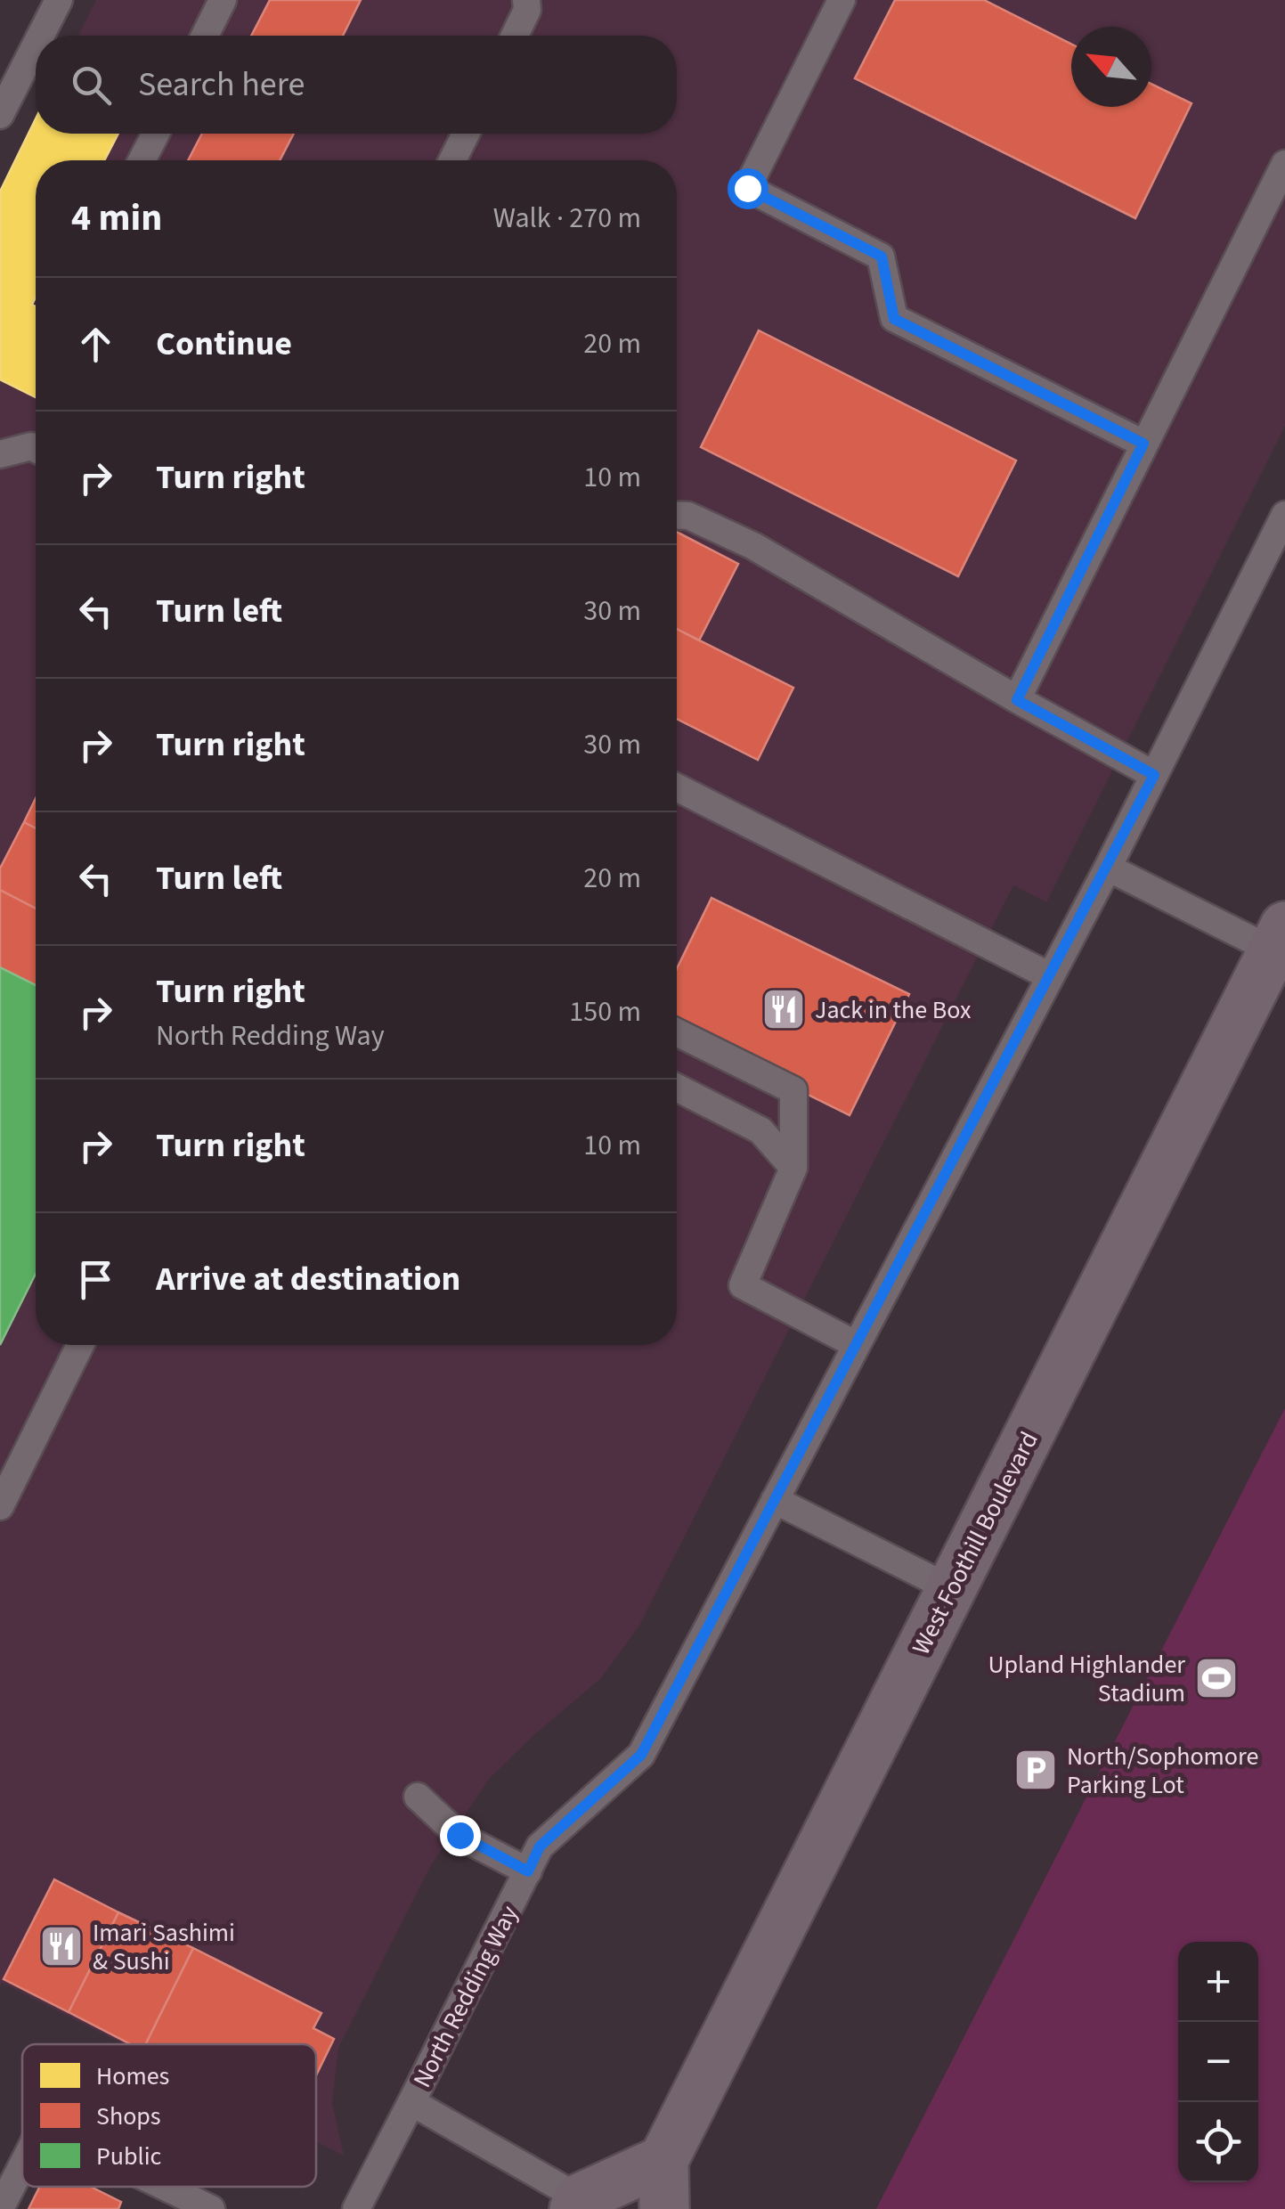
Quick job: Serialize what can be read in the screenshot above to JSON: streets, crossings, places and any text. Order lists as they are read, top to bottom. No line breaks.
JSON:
{"streets":{"main road":["West Foothill Boulevard"],"lane":["North Redding Way"]},"places":{"restaurant":["Jack in the Box","Imari Sashimi & Sushi"],"sports":["Upland Highlander Stadium"],"parking":["North/Sophomore Parking Lot"]},"legend":["Homes","Shops","Public"],"north":"top left","page":{"search":"Search here","heading":["4 min","Walk · 270 m"],"list":[["Continue","20 m"],["Turn right","10 m"],["Turn left","30 m"],["Turn right","30 m"],["Turn left","20 m"],["Turn right","North Redding Way","150 m"],["Turn right","10 m"],"Arrive at destination"],"map_buttons":["+","−"]}}
